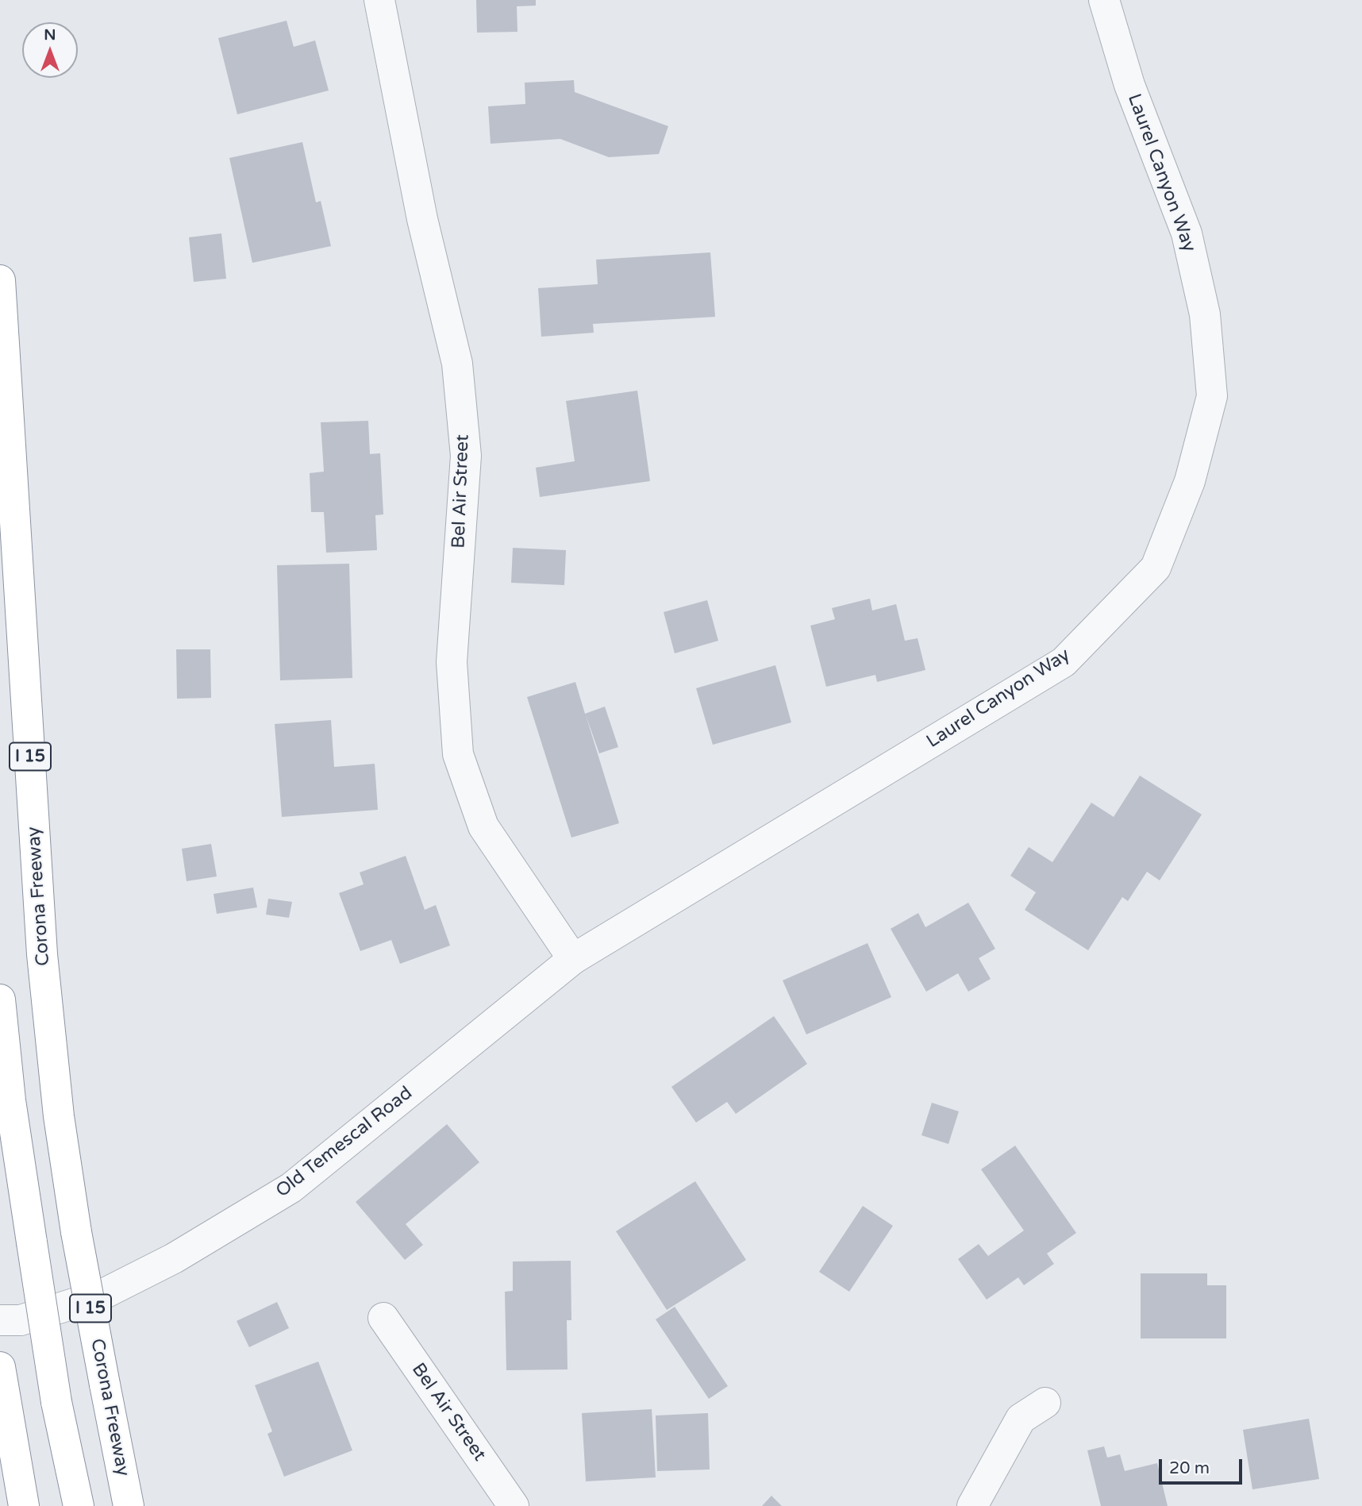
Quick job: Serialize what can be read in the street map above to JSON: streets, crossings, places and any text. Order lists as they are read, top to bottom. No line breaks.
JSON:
{"streets":{"highway":["I 15","Corona Freeway"],"street":["Laurel Canyon Way","Bel Air Street","Old Temescal Road"]},"crossings":[["Laurel Canyon Way","Bel Air Street"],["Laurel Canyon Way","Old Temescal Road"],["Bel Air Street","Old Temescal Road"]],"scale_bar":"20 m","north":"top"}
